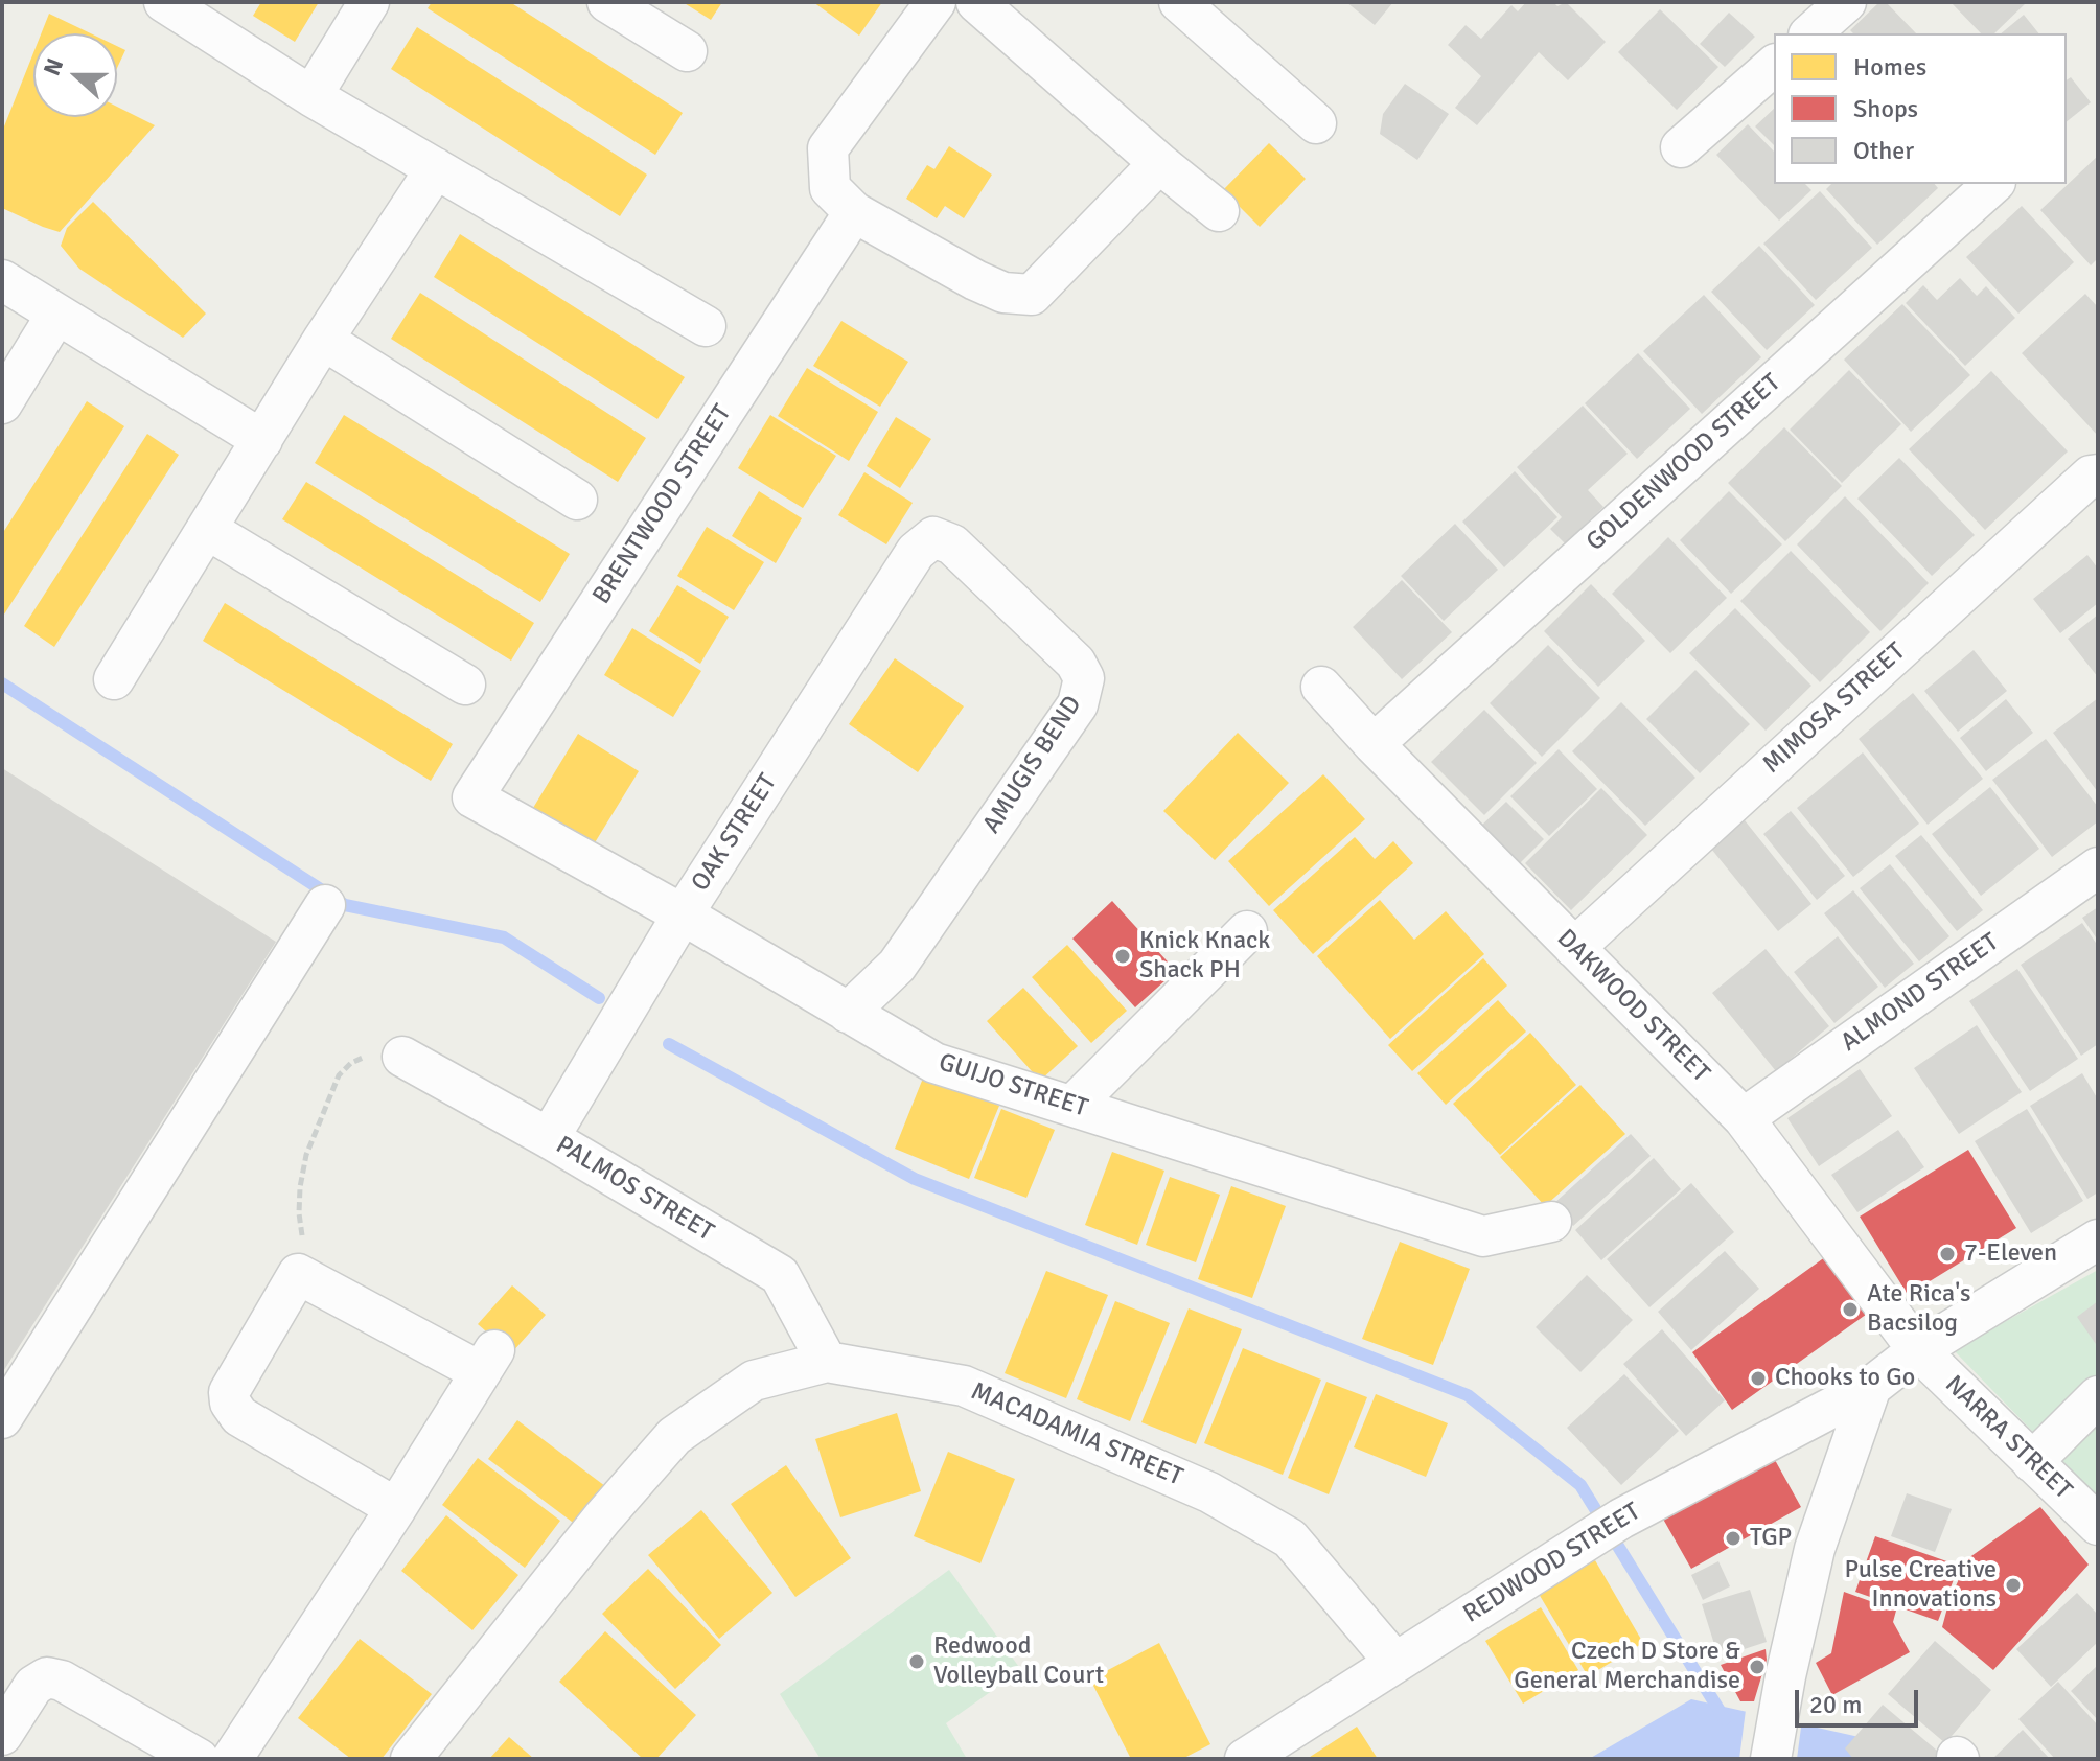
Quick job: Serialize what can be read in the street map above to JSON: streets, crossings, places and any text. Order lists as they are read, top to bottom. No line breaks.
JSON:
{"streets":{"street":["GOLDENWOOD STREET","BRENTWOOD STREET","MIMOSA STREET","AMUGIS BEND","OAK STREET","ALMOND STREET","DAKWOOD STREET","GUIJO STREET","PALMOS STREET","MACADAMIA STREET","NARRA STREET","REDWOOD STREET"]},"crossings":[["GOLDENWOOD STREET","DAKWOOD STREET"],["BRENTWOOD STREET","GUIJO STREET"],["MIMOSA STREET","DAKWOOD STREET"],["AMUGIS BEND","OAK STREET"],["AMUGIS BEND","GUIJO STREET"],["OAK STREET","GUIJO STREET"],["OAK STREET","PALMOS STREET"],["ALMOND STREET","DAKWOOD STREET"],["DAKWOOD STREET","NARRA STREET"],["DAKWOOD STREET","REDWOOD STREET"],["PALMOS STREET","MACADAMIA STREET"],["MACADAMIA STREET","REDWOOD STREET"],["NARRA STREET","REDWOOD STREET"]],"places":["Knick Knack Shack PH","7-Eleven","Ate Rica's Bacsilog","Chooks to Go","TGP","Pulse Creative Innovations","Redwood Volleyball Court","Czech D Store & General Merchandise"],"legend":["Homes","Shops","Other"],"scale_bar":"20 m","north":"left"}
